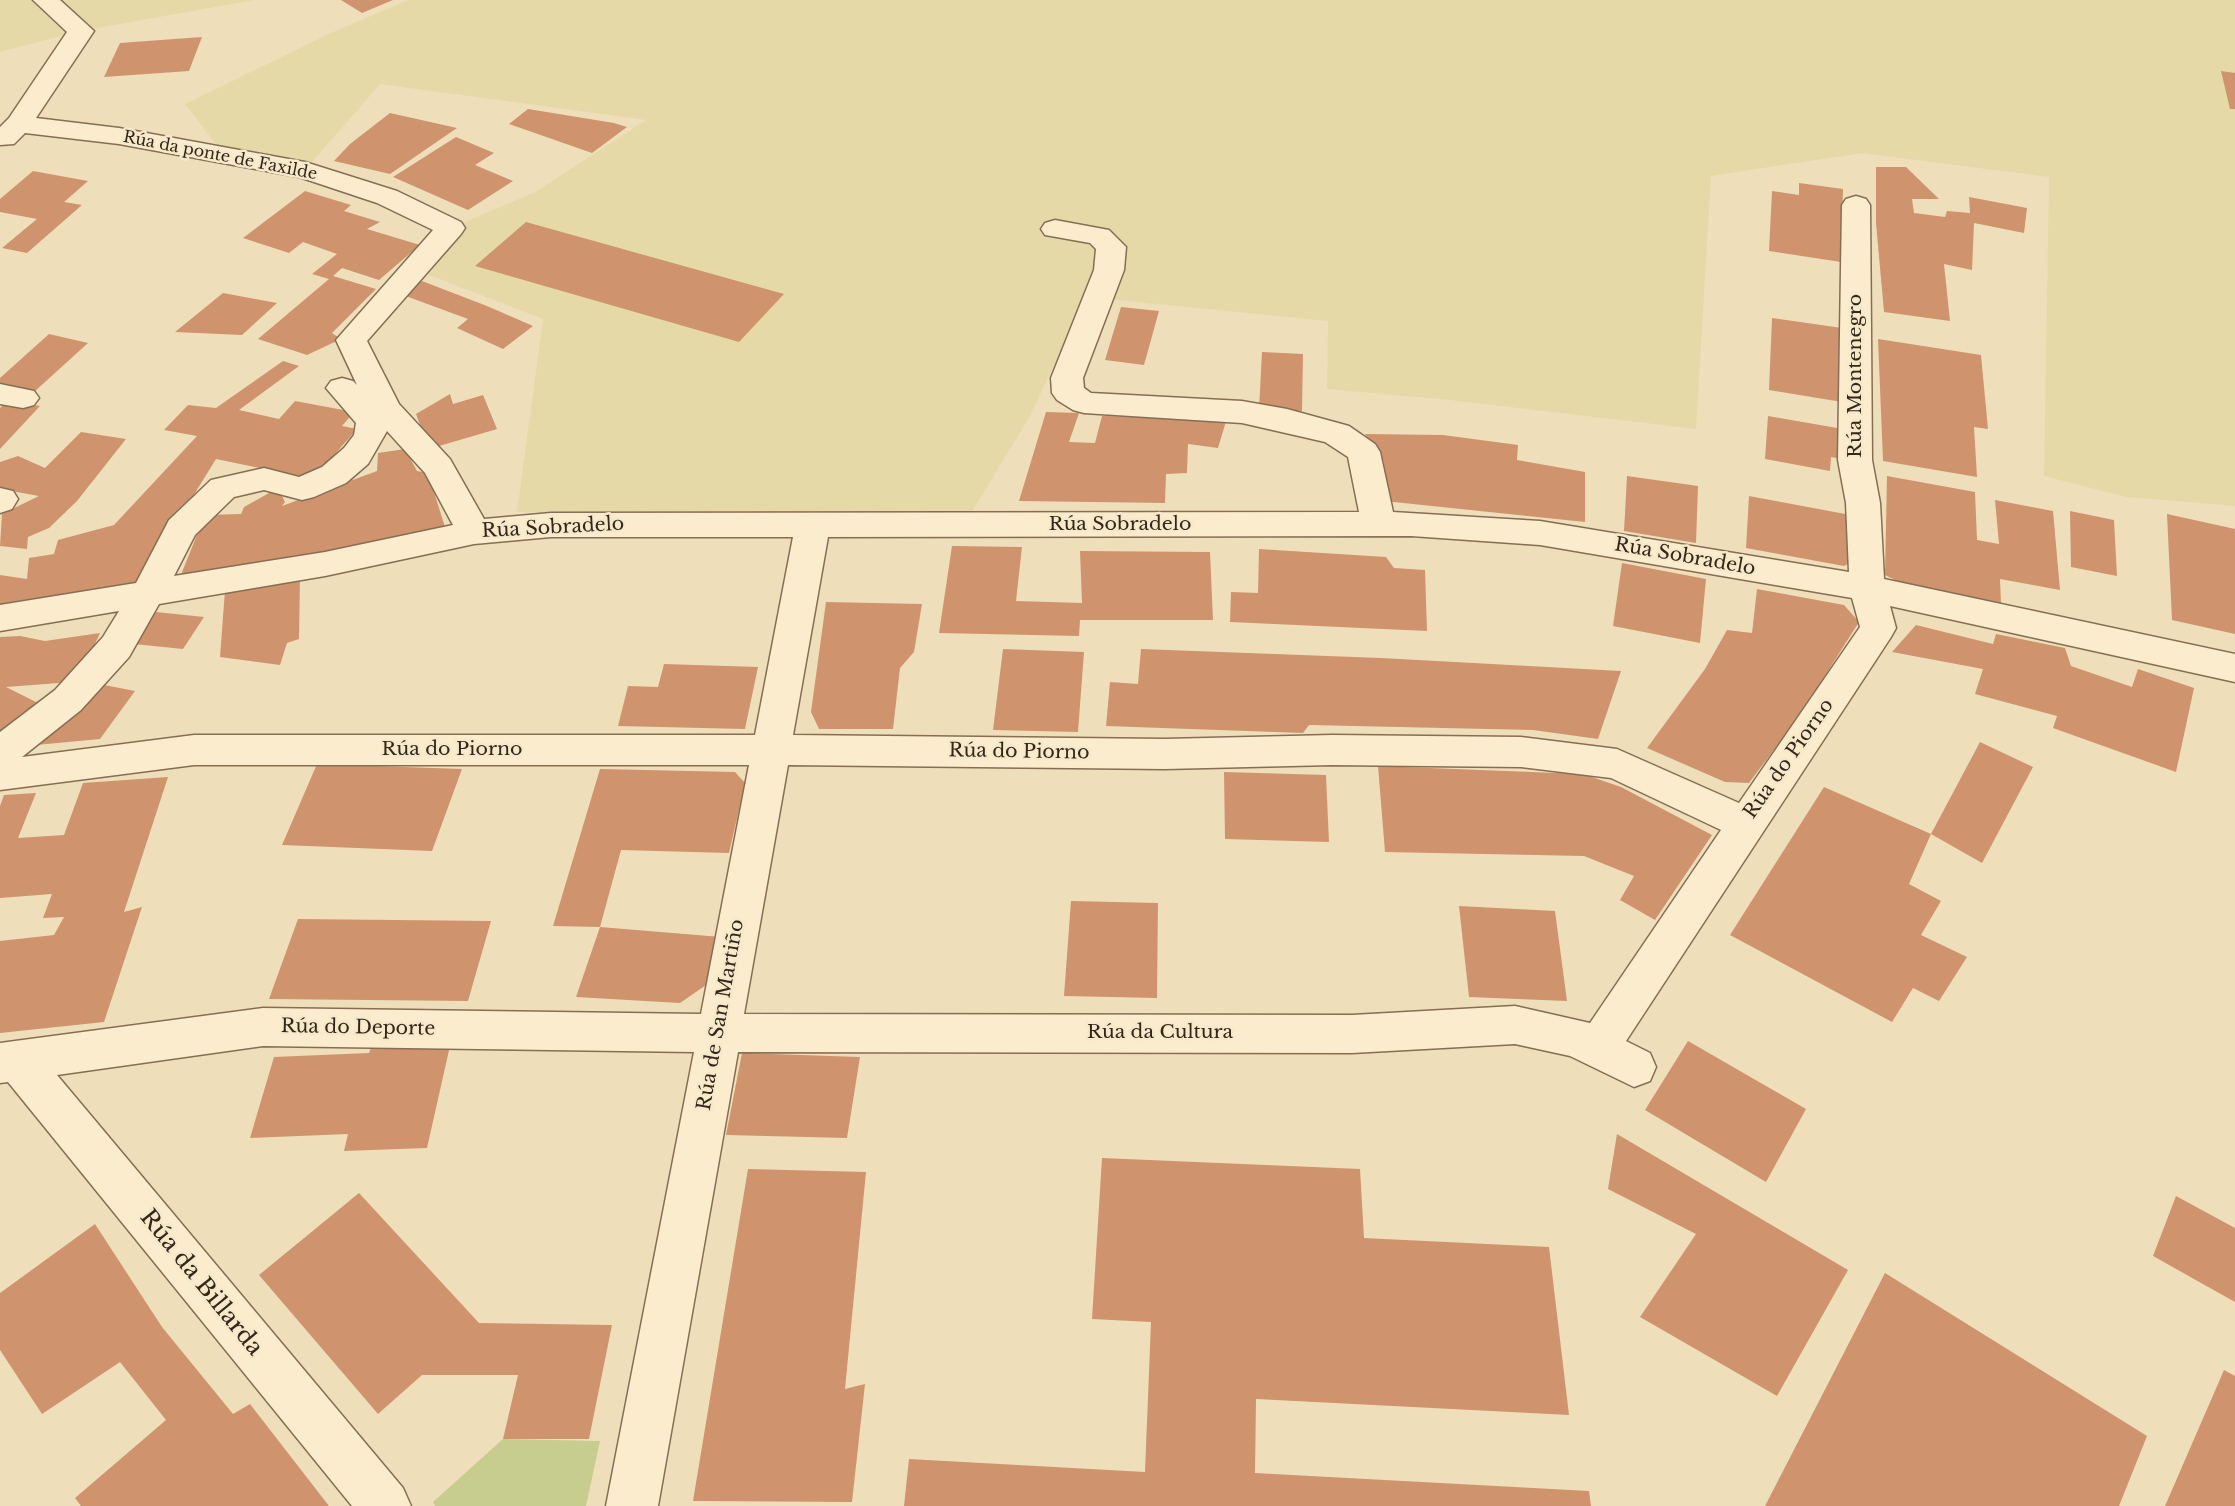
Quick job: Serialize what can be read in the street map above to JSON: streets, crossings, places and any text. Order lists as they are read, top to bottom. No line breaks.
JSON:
{"streets":{"street":["Rúa da ponte de Faxilde","Rúa Montenegro","Rúa Sobradelo","Rúa do Piorno","Rúa de San Martiño","Rúa do Deporte","Rúa da Cultura","Rúa da Billarda"]},"crossings":[["Rúa da ponte de Faxilde","Rúa Sobradelo"],["Rúa Montenegro","Rúa Sobradelo"],["Rúa Montenegro","Rúa do Piorno"],["Rúa Sobradelo","Rúa do Piorno"],["Rúa Sobradelo","Rúa de San Martiño"],["Rúa do Piorno","Rúa de San Martiño"],["Rúa do Piorno","Rúa da Cultura"],["Rúa de San Martiño","Rúa do Deporte"],["Rúa de San Martiño","Rúa da Cultura"],["Rúa do Deporte","Rúa da Cultura"],["Rúa do Deporte","Rúa da Billarda"]]}
